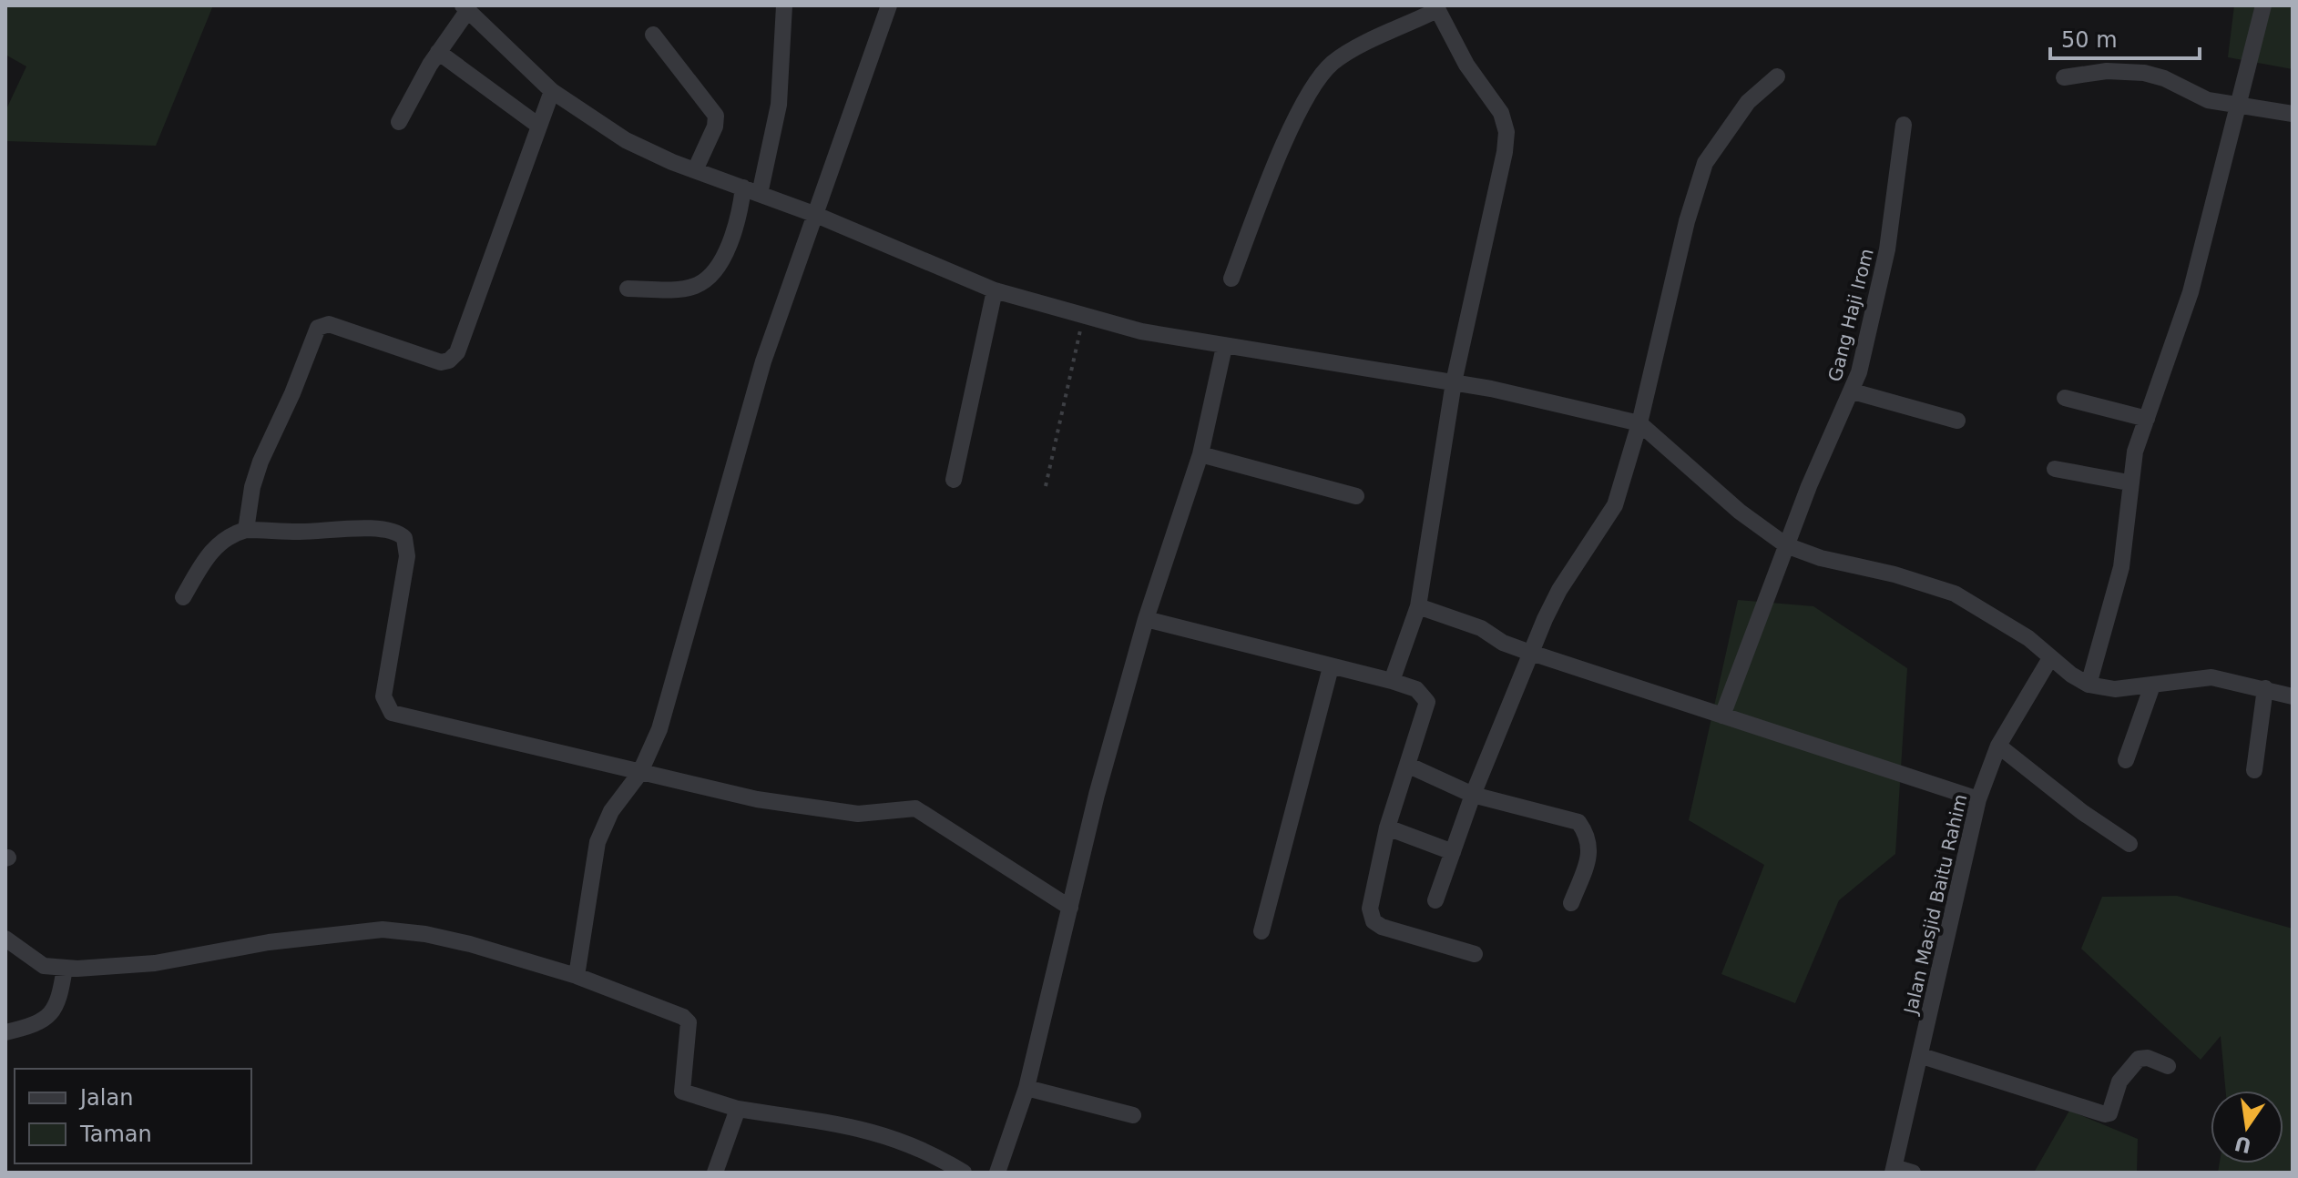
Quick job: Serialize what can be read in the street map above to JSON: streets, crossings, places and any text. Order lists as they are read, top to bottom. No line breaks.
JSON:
{"streets":{"street":["Gang Haji Irom","Jalan Masjid Baitu Rahim"]},"legend":["Jalan","Taman"],"scale_bar":"50 m","north":"bottom"}
